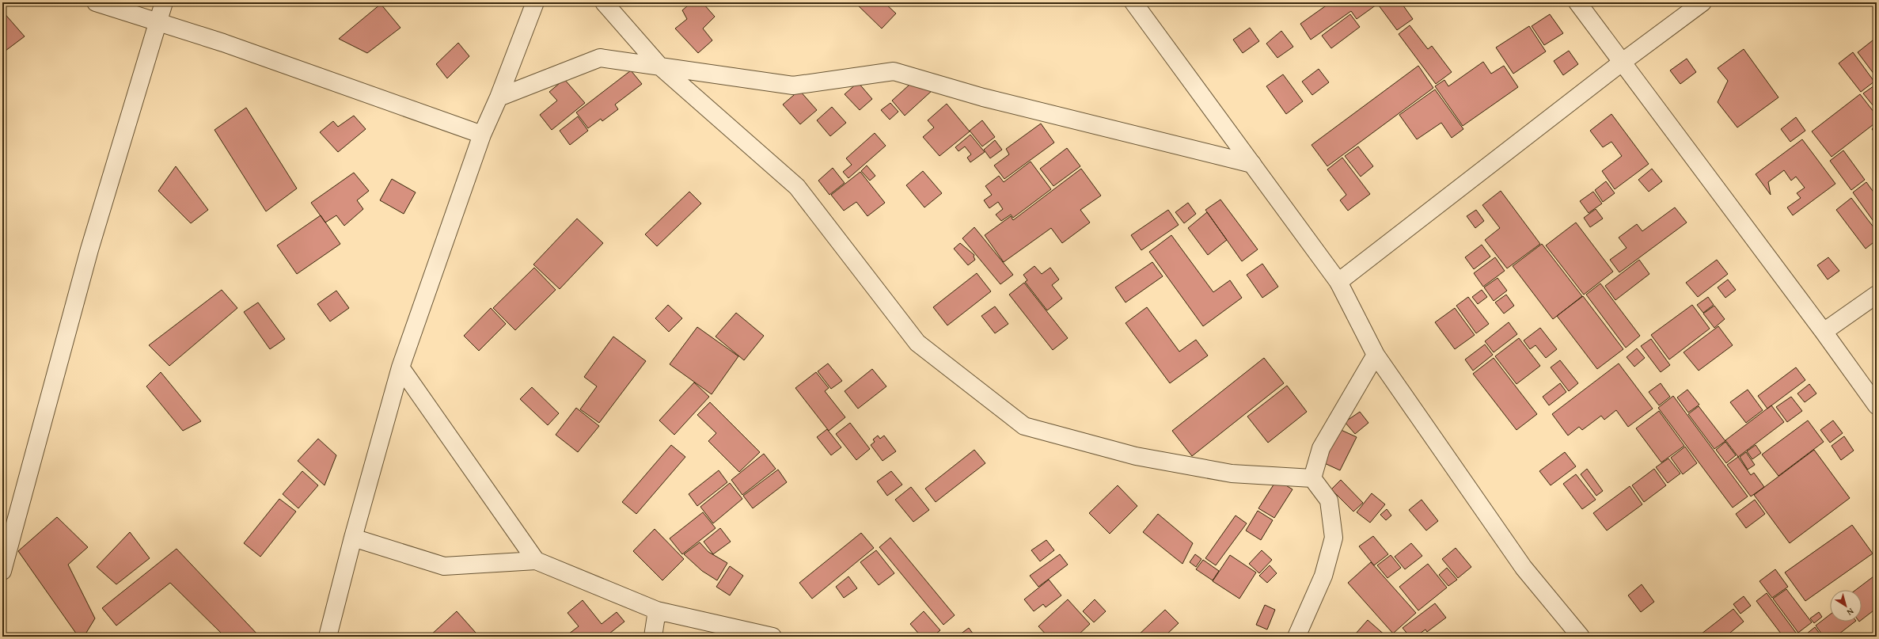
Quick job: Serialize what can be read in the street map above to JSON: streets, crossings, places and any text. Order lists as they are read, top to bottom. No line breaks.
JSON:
{"north":"bottom right"}
